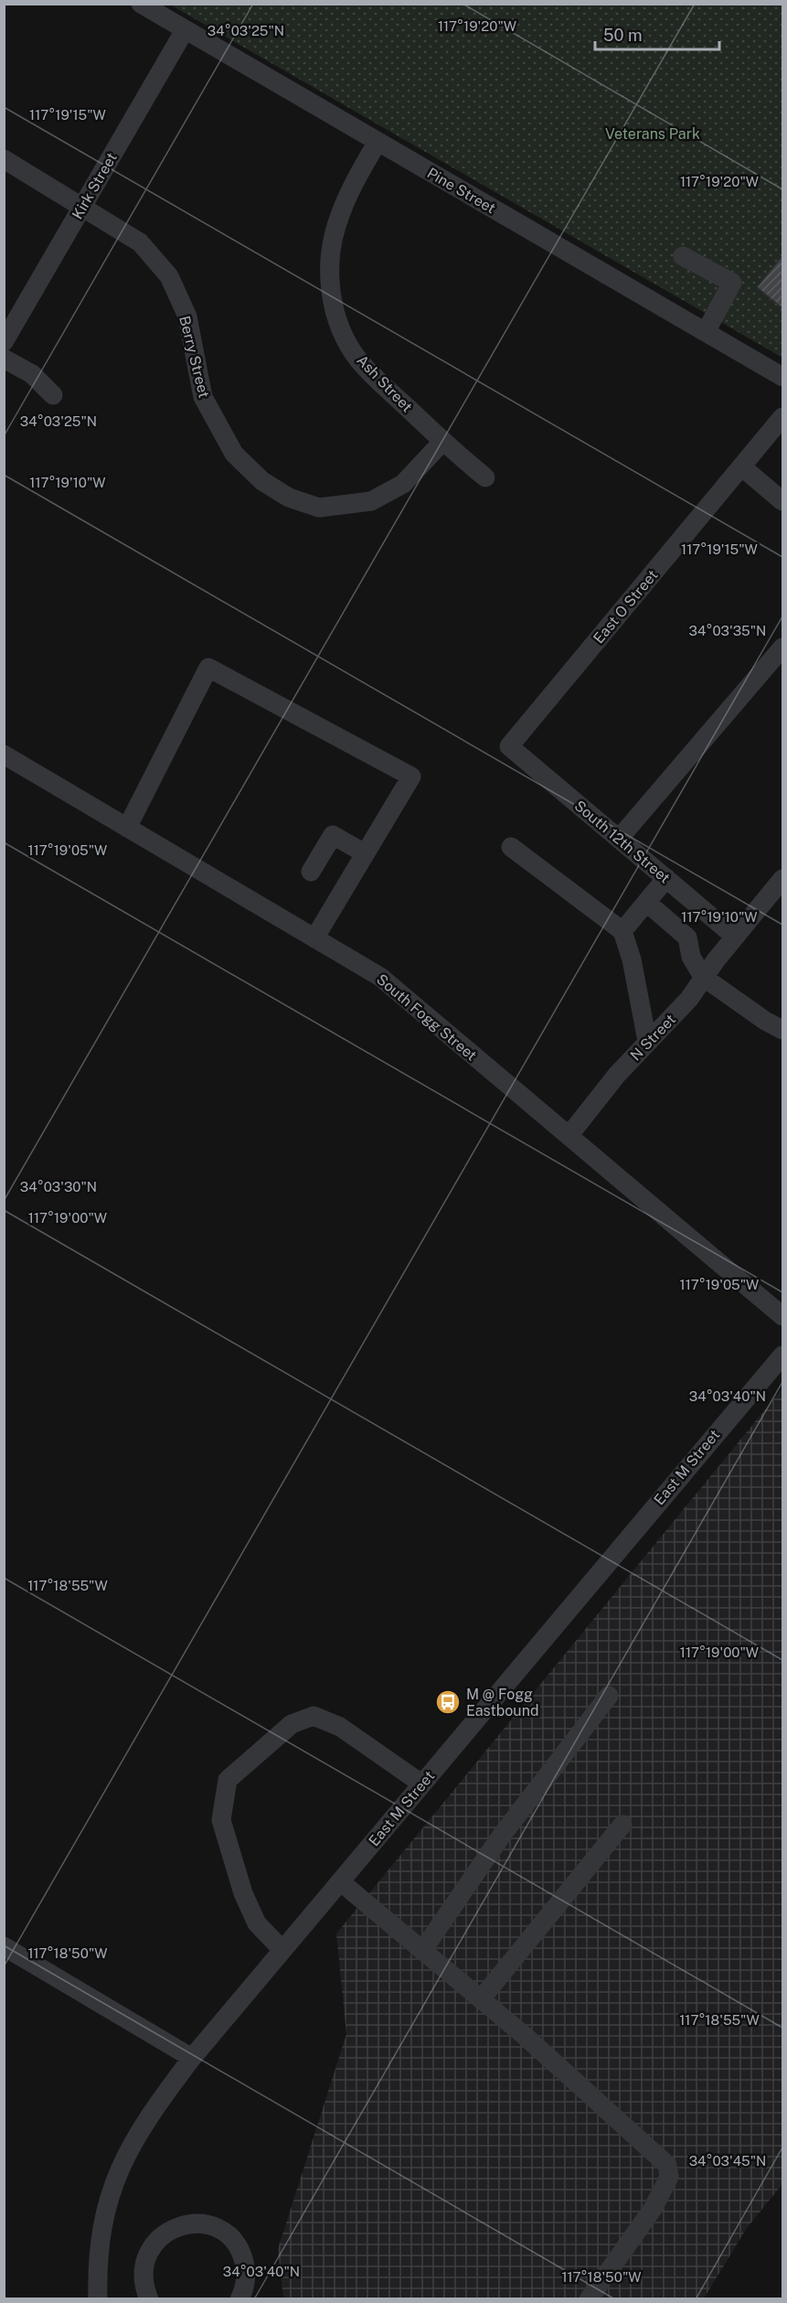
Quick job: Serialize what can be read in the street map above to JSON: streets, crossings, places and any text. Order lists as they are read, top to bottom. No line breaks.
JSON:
{"streets":{"street":["Kirk Street","Pine Street","Berry Street","Ash Street","East O Street","South 12th Street","South Fogg Street","N Street","East M Street"]},"crossings":[["Kirk Street","Pine Street"],["Kirk Street","Berry Street"],["Pine Street","Ash Street"],["Berry Street","Ash Street"],["East O Street","South 12th Street"],["South 12th Street","N Street"],["South Fogg Street","N Street"]],"parks":["Veterans Park"],"places":{"bus stop":["M @ Fogg Eastbound"]},"scale_bar":"50 m","coordinates":["117°19'20\"W","34°03'25\"N","117°19'15\"W","117°19'10\"W","34°03'35\"N","117°19'05\"W","34°03'30\"N","117°19'00\"W","34°03'40\"N","117°18'55\"W","117°18'50\"W","34°03'45\"N"]}
